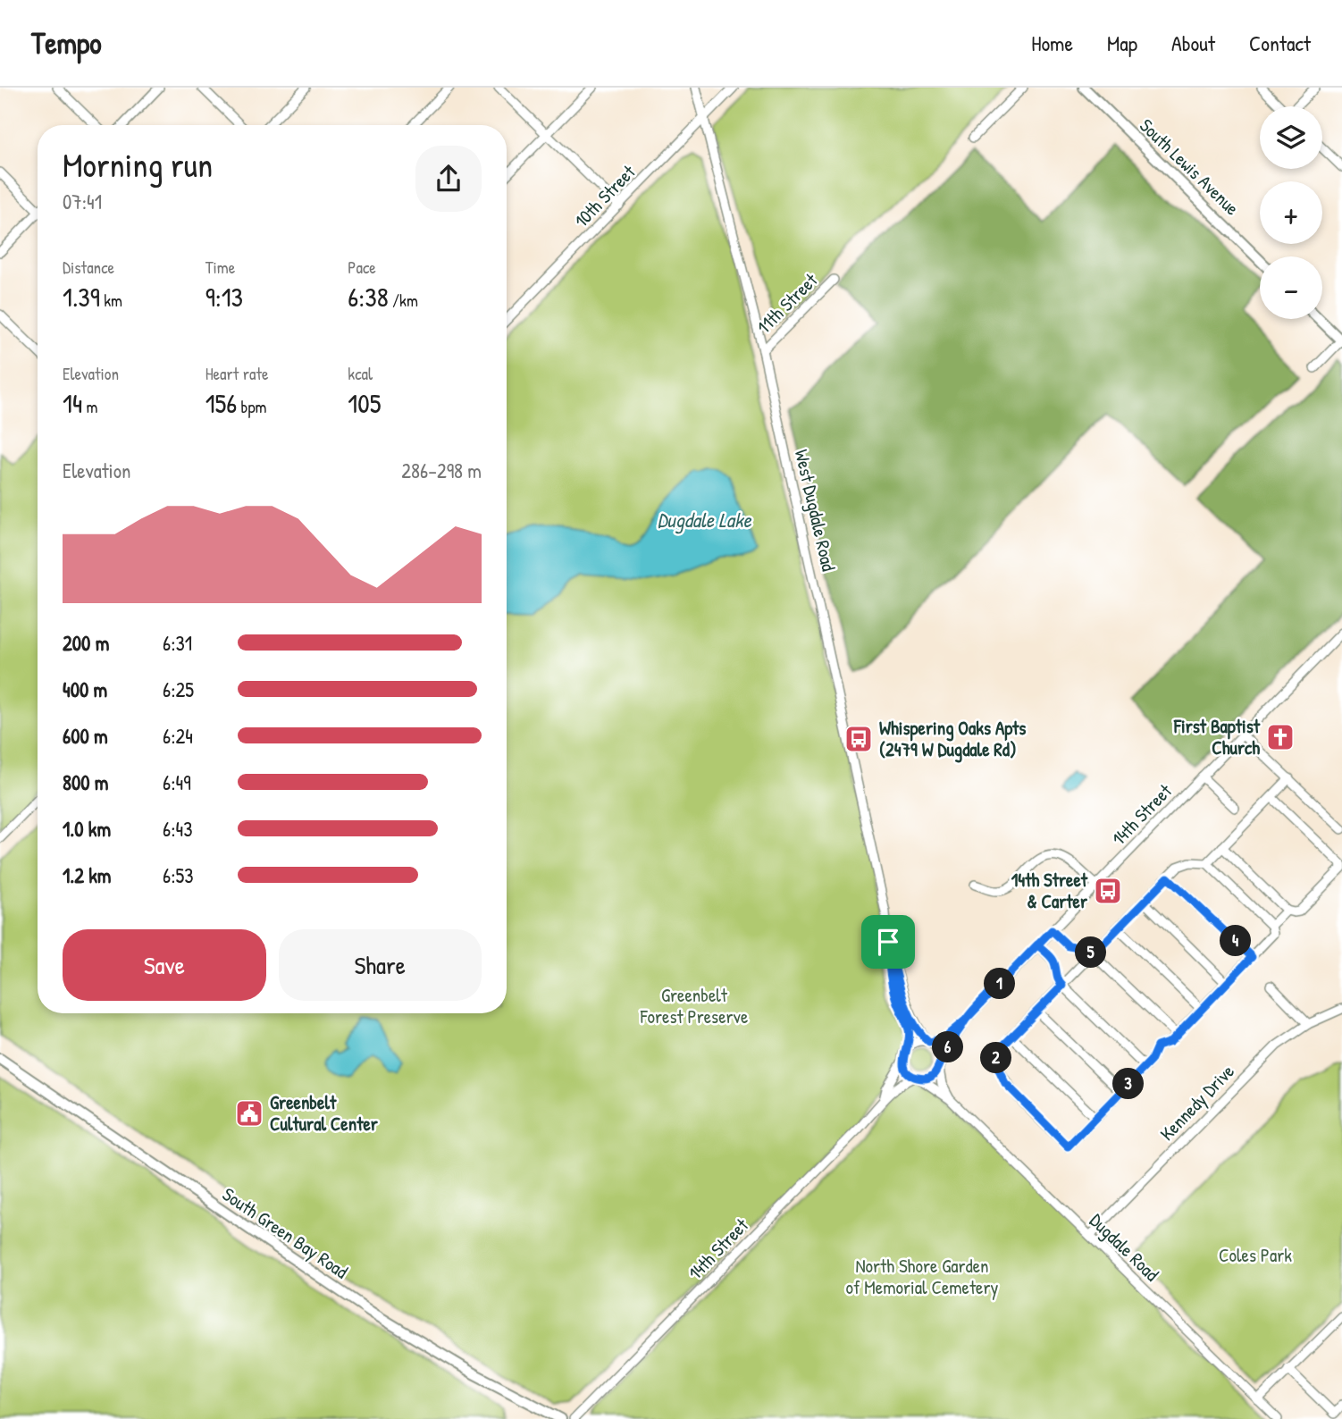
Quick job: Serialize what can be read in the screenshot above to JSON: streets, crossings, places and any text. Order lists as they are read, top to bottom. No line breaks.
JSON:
{"streets":{"main road":["South Lewis Avenue","South Green Bay Road"],"street":["10th Street","11th Street","West Dugdale Road","14th Street","Kennedy Drive","Dugdale Road"]},"crossings":[["10th Street","West Dugdale Road"],["11th Street","West Dugdale Road"],["14th Street","Dugdale Road"],["Kennedy Drive","Dugdale Road"]],"water":["Dugdale Lake"],"parks":["Greenbelt Forest Preserve","Coles Park","North Shore Garden of Memorial Cemetery"],"places":{"church":["First Baptist Church"],"bus stop":["Whispering Oaks Apts (2479 W Dugdale Rd)","14th Street & Carter"],"public building":["Greenbelt Cultural Center"]},"page":{"header":"Tempo","nav":["Home","Map","About","Contact"],"map_buttons":["+","−"],"heading":["Morning run","07:41"],"stats":[["Distance","1.39 km"],["Time","9:13"],["Pace","6:38 /km"],["Elevation","14 m"],["Heart rate","156 bpm"],["kcal","105"]],"chart":["Elevation","286–298 m"],"list":[{"name":"200 m","note":"6:31"},{"name":"400 m","note":"6:25"},{"name":"600 m","note":"6:24"},{"name":"800 m","note":"6:49"},{"name":"1.0 km","note":"6:43"},{"name":"1.2 km","note":"6:53"}],"buttons":["Save","Share"],"pins":["4","5","1","6","2","3"]}}
